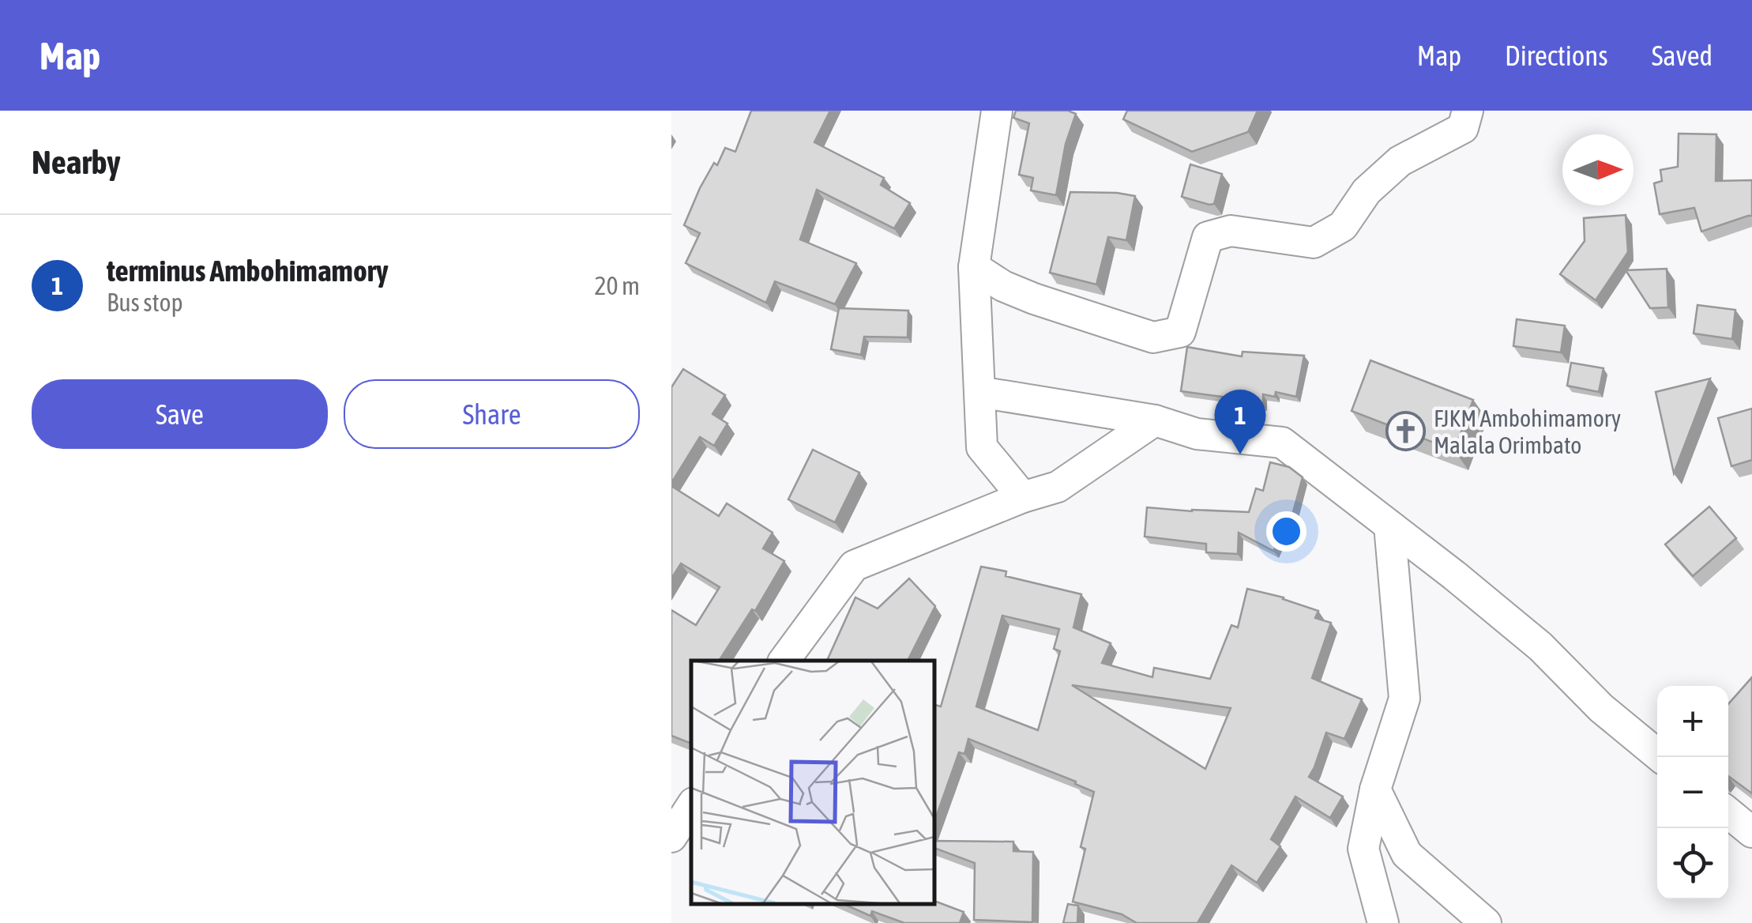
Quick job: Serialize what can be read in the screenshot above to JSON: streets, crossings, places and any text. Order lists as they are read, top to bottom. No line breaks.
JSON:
{"places":{"church":["FJKM Ambohimamory Malala Orimbato"]},"north":"right","page":{"header":"Map","nav":["Map","Directions","Saved"],"heading":"Nearby","list":[{"mark":"1","name":"terminus Ambohimamory","note":"Bus stop","value":"20 m"}],"buttons":["Save","Share"],"pins":"1","map_buttons":["+","−"]}}
